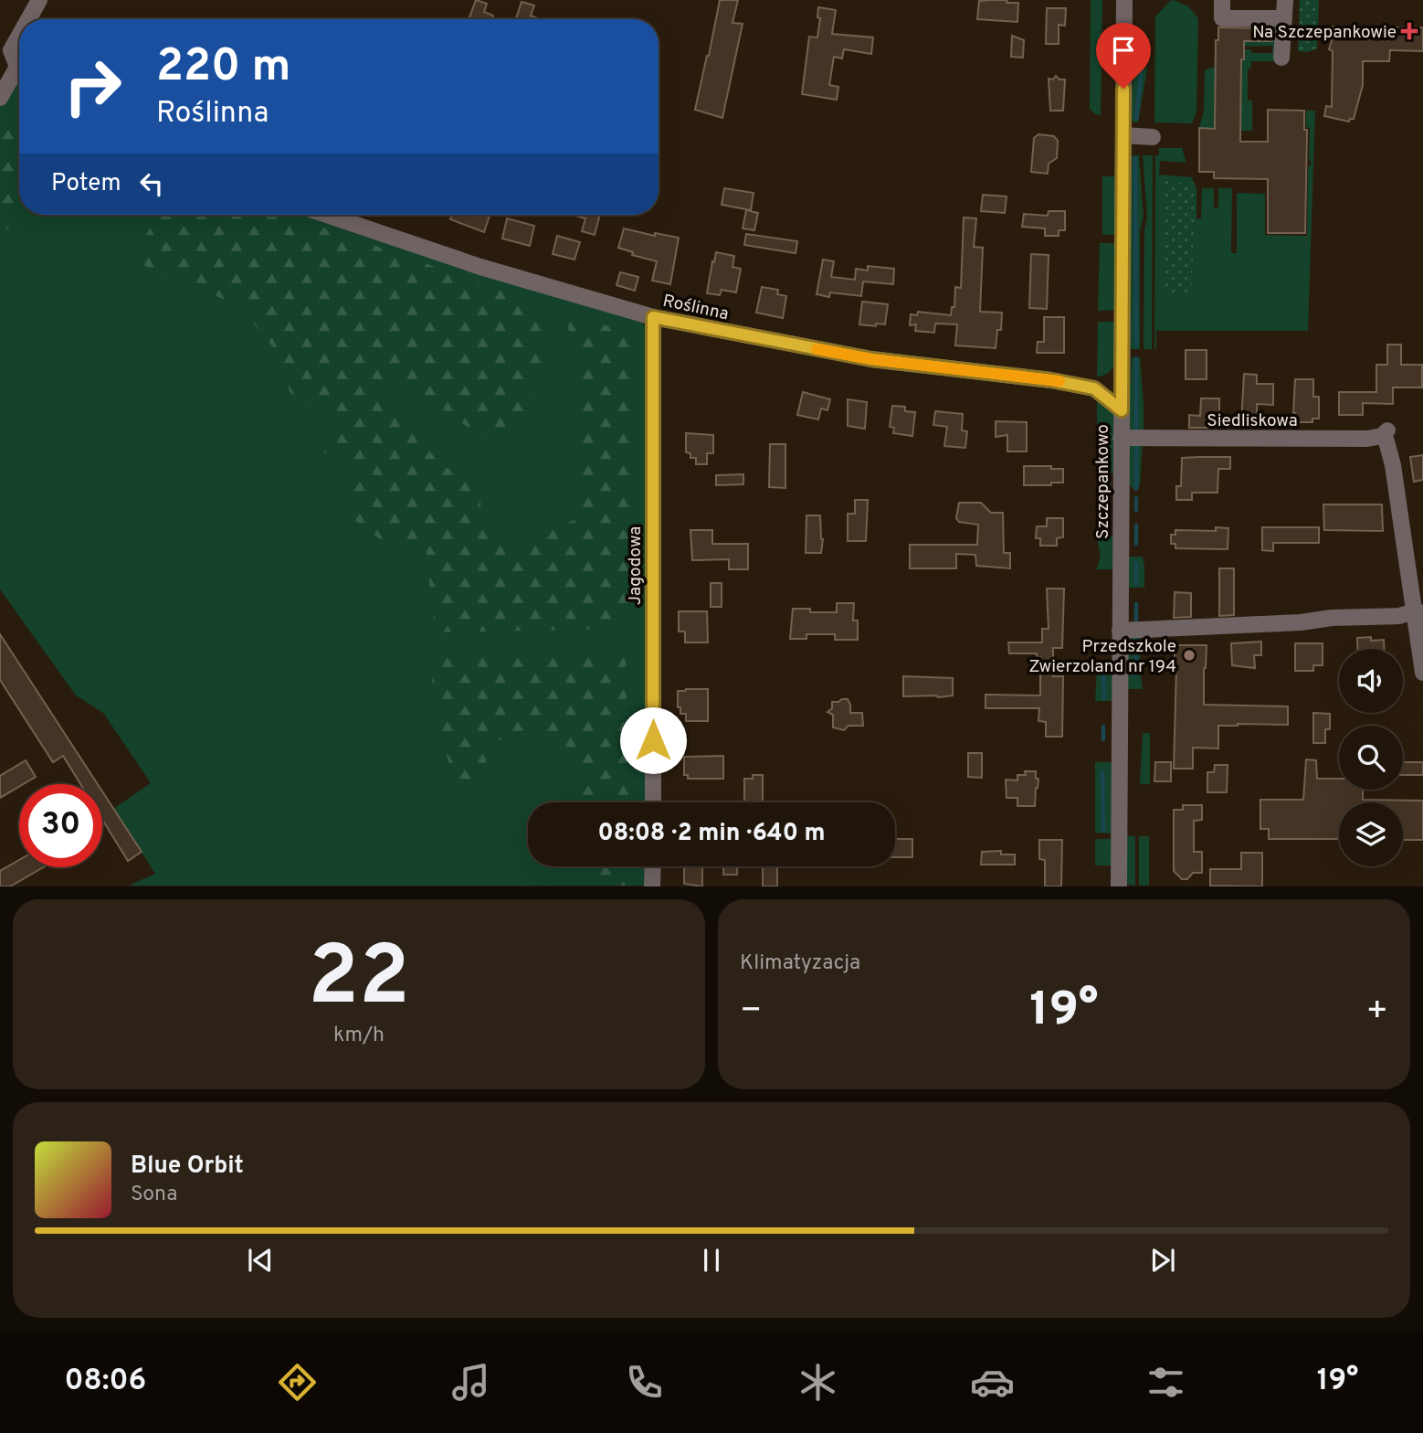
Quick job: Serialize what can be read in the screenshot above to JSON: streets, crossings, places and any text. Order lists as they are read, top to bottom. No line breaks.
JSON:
{"streets":{"street":["Roślinna","Siedliskowa","Szczepankowo","Jagodowa"]},"crossings":[["Roślinna","Szczepankowo"],["Roślinna","Jagodowa"],["Siedliskowa","Szczepankowo"]],"places":{"health":["Na Szczepankowie"],"other":["Przedszkole Zwierzoland nr 194"]},"page":{"turn":["220 m","Roślinna"],"then":"Potem","limit":"30","trip":"08:08 · 2 min · 640 m","tile":[["22","km/h"],"Klimatyzacja"],"heat":["−","19°","+"],"song":["Blue Orbit","Sona"],"tabs":["08:06","19°"]}}
